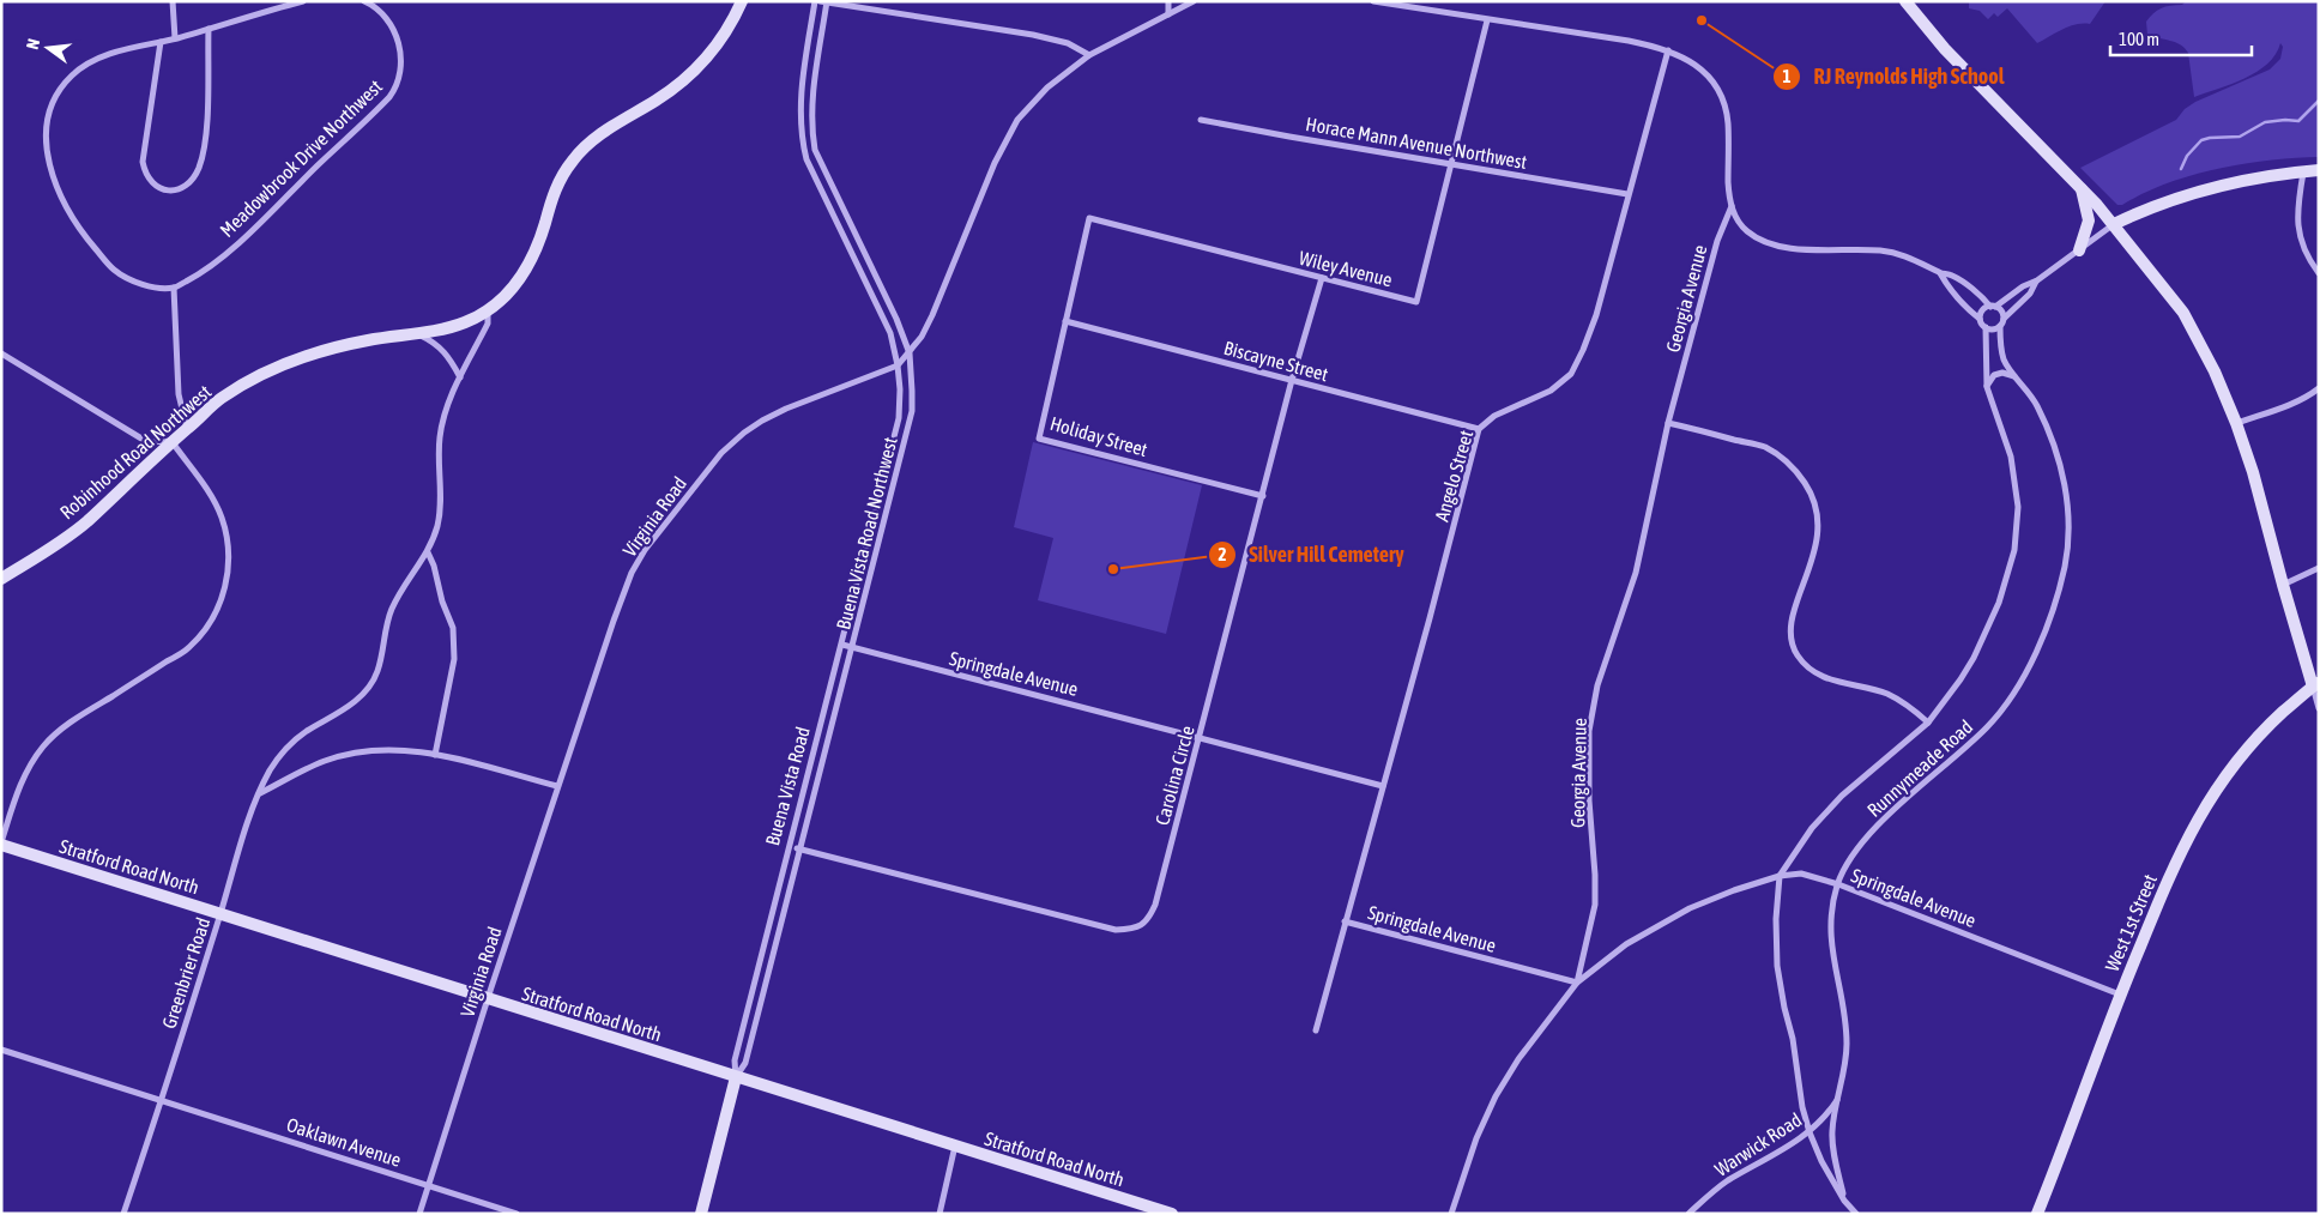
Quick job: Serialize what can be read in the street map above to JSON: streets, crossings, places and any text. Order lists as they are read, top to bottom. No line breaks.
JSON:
{"streets":{"main road":["Robinhood Road Northwest","Buena Vista Road","Stratford Road North","West 1st Street"],"street":["Horace Mann Avenue Northwest","Meadowbrook Drive Northwest","Wiley Avenue","Georgia Avenue","Biscayne Street","Holiday Street","Angelo Street","Virginia Road","Buena Vista Road Northwest","Springdale Avenue","Runnymeade Road","Carolina Circle","Greenbrier Road","Oaklawn Avenue","Warwick Road"]},"crossings":[["Horace Mann Avenue Northwest","Wiley Avenue"],["Horace Mann Avenue Northwest","Angelo Street"],["Wiley Avenue","Biscayne Street"],["Wiley Avenue","Holiday Street"],["Wiley Avenue","Carolina Circle"],["Georgia Avenue","Springdale Avenue"],["Biscayne Street","Holiday Street"],["Biscayne Street","Angelo Street"],["Biscayne Street","Carolina Circle"],["Holiday Street","Carolina Circle"],["Robinhood Road Northwest","Greenbrier Road"],["Angelo Street","Springdale Avenue"],["Virginia Road","Buena Vista Road Northwest"],["Virginia Road","Buena Vista Road"],["Virginia Road","Stratford Road North"],["Virginia Road","Oaklawn Avenue"],["Buena Vista Road Northwest","Springdale Avenue"],["Buena Vista Road Northwest","Carolina Circle"],["Buena Vista Road Northwest","Buena Vista Road"],["Buena Vista Road Northwest","Stratford Road North"],["Springdale Avenue","Runnymeade Road"],["Springdale Avenue","Carolina Circle"],["Springdale Avenue","Buena Vista Road"],["Springdale Avenue","West 1st Street"],["Runnymeade Road","Warwick Road"],["Carolina Circle","Buena Vista Road"],["Buena Vista Road","Stratford Road North"],["Stratford Road North","Greenbrier Road"],["Greenbrier Road","Oaklawn Avenue"]],"places":["RJ Reynolds High School","Silver Hill Cemetery"],"scale_bar":"100 m","north":"left"}
